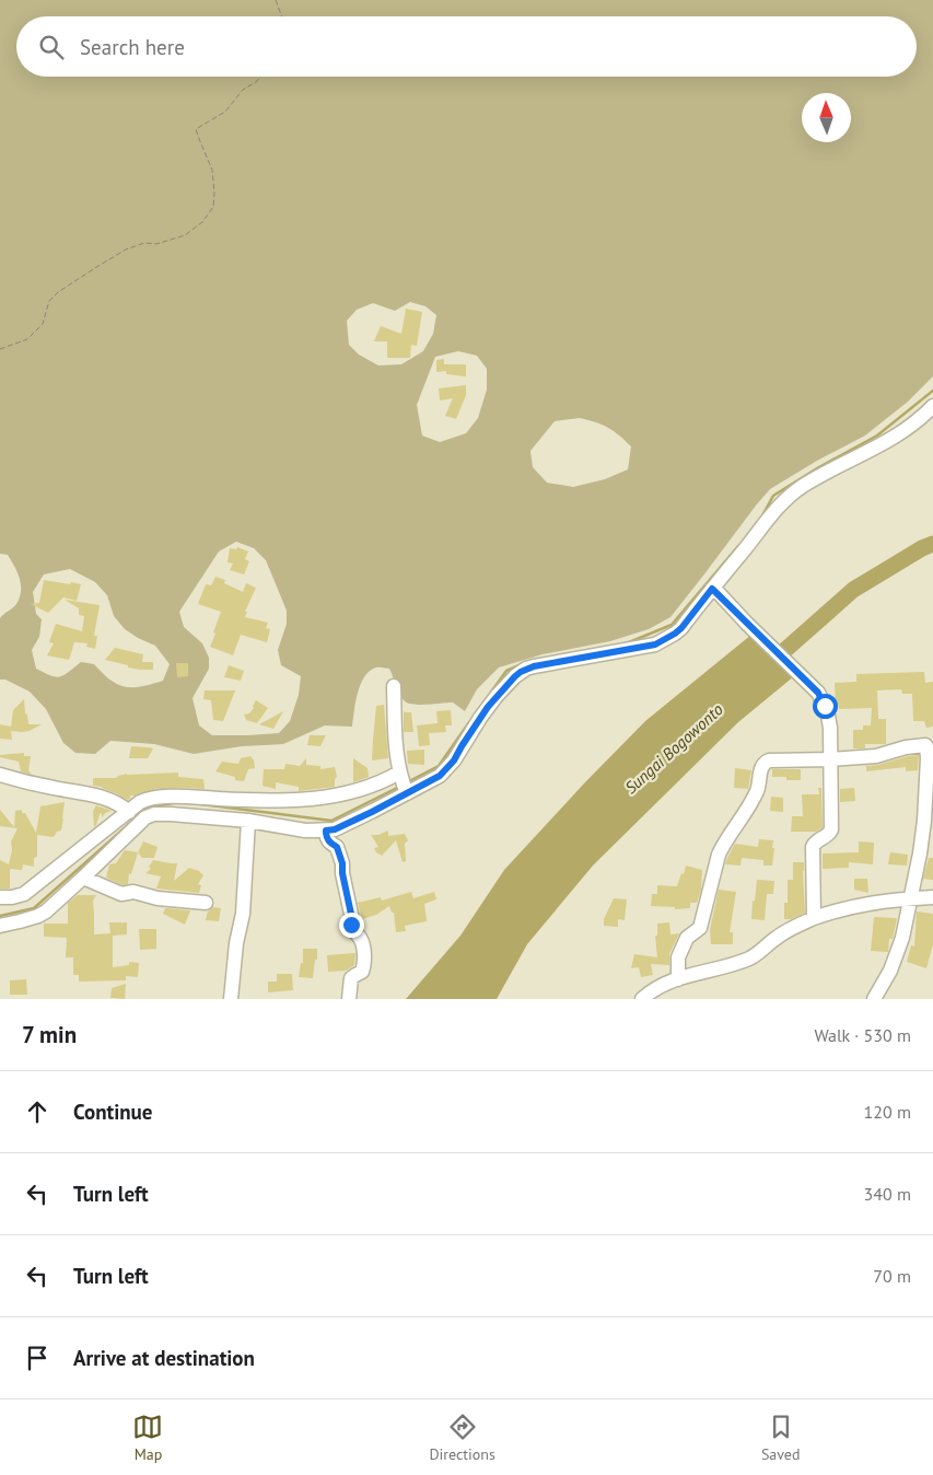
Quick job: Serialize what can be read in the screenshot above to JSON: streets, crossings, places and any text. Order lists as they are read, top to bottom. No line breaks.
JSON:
{"water":["Sungai Bogowonto"],"north":"top","page":{"search":"Search here","heading":["7 min","Walk · 530 m"],"list":[["Continue","120 m"],["Turn left","340 m"],["Turn left","70 m"],"Arrive at destination"],"nav":["Map","Directions","Saved"]}}
